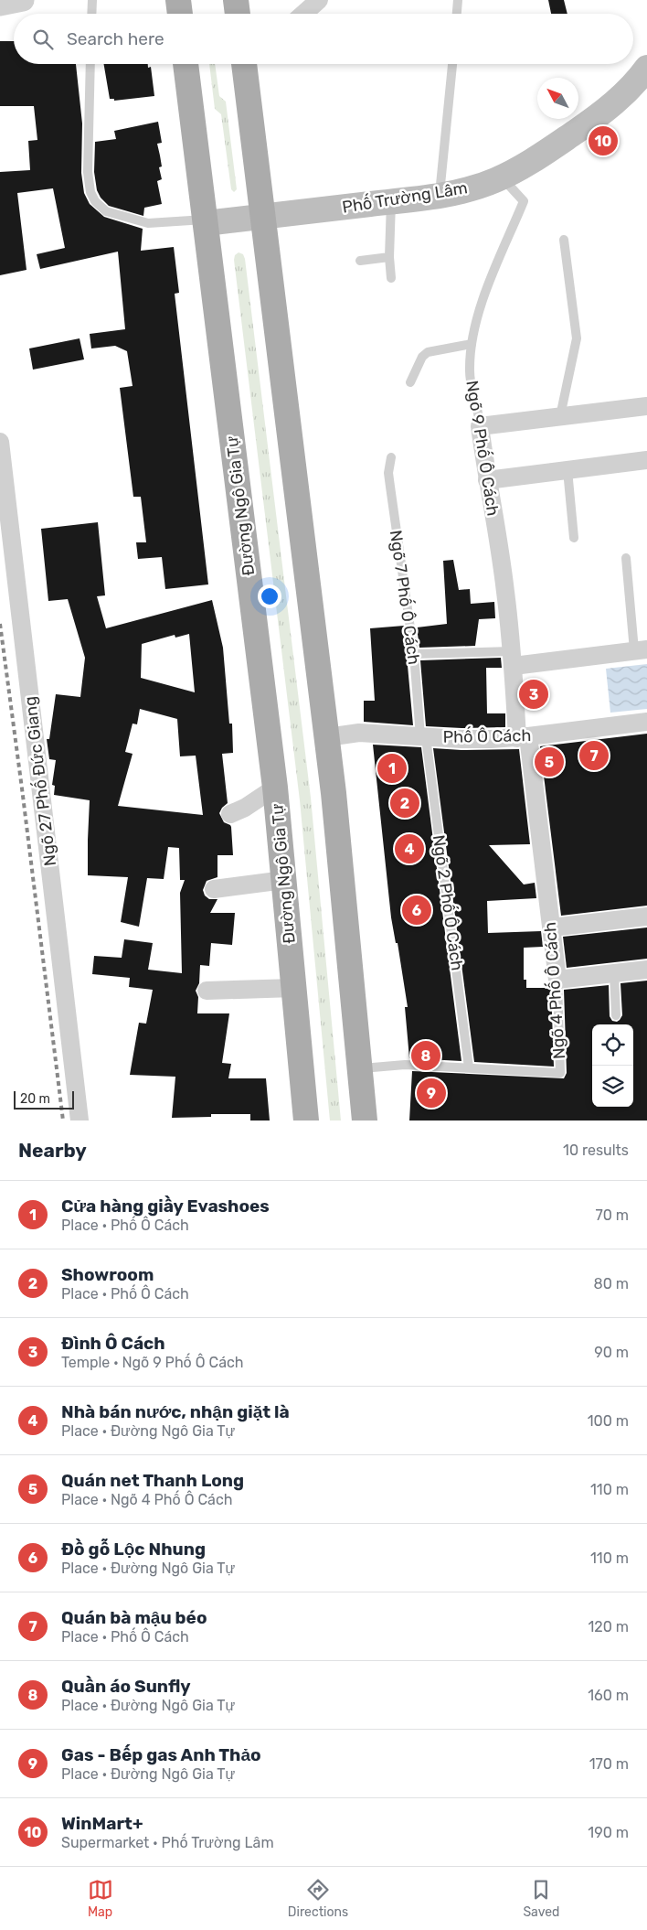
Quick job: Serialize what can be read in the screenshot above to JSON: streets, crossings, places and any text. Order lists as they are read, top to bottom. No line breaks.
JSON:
{"streets":{"main road":["Phố Trường Lâm","Đường Ngô Gia Tự"],"street":["Ngõ 9 Phố Ô Cách","Phố Ô Cách","Ngõ 27 Phố Đức Giang","Ngõ 4 Phố Ô Cách"],"lane":["Ngõ 7 Phố Ô Cách","Ngõ 2 Phố Ô Cách"]},"crossings":[["Phố Trường Lâm","Ngõ 9 Phố Ô Cách"],["Phố Trường Lâm","Đường Ngô Gia Tự"],["Ngõ 9 Phố Ô Cách","Phố Ô Cách"],["Ngõ 9 Phố Ô Cách","Ngõ 4 Phố Ô Cách"],["Ngõ 7 Phố Ô Cách","Phố Ô Cách"],["Ngõ 7 Phố Ô Cách","Ngõ 2 Phố Ô Cách"],["Phố Ô Cách","Ngõ 2 Phố Ô Cách"],["Phố Ô Cách","Ngõ 4 Phố Ô Cách"],["Ngõ 2 Phố Ô Cách","Ngõ 4 Phố Ô Cách"]],"scale_bar":"20 m","north":"top left","page":{"search":"Search here","pins":["10","3","7","5","1","2","4","6","8","9"],"scale":"20 m","heading":["Nearby","10 results"],"list":[{"mark":"1","name":"Cửa hàng giầy Evashoes","note":"Place · Phố Ô Cách","value":"70 m"},{"mark":"2","name":"Showroom","note":"Place · Phố Ô Cách","value":"80 m"},{"mark":"3","name":"Đình Ô Cách","note":"Temple · Ngõ 9 Phố Ô Cách","value":"90 m"},{"mark":"4","name":"Nhà bán nước, nhận giặt là","note":"Place · Đường Ngô Gia Tự","value":"100 m"},{"mark":"5","name":"Quán net Thanh Long","note":"Place · Ngõ 4 Phố Ô Cách","value":"110 m"},{"mark":"6","name":"Đồ gỗ Lộc Nhung","note":"Place · Đường Ngô Gia Tự","value":"110 m"},{"mark":"7","name":"Quán bà mậu béo","note":"Place · Phố Ô Cách","value":"120 m"},{"mark":"8","name":"Quần áo Sunfly","note":"Place · Đường Ngô Gia Tự","value":"160 m"},{"mark":"9","name":"Gas - Bếp gas Anh Thảo","note":"Place · Đường Ngô Gia Tự","value":"170 m"},{"mark":"10","name":"WinMart+","note":"Supermarket · Phố Trường Lâm","value":"190 m"}],"nav":["Map","Directions","Saved"]}}
